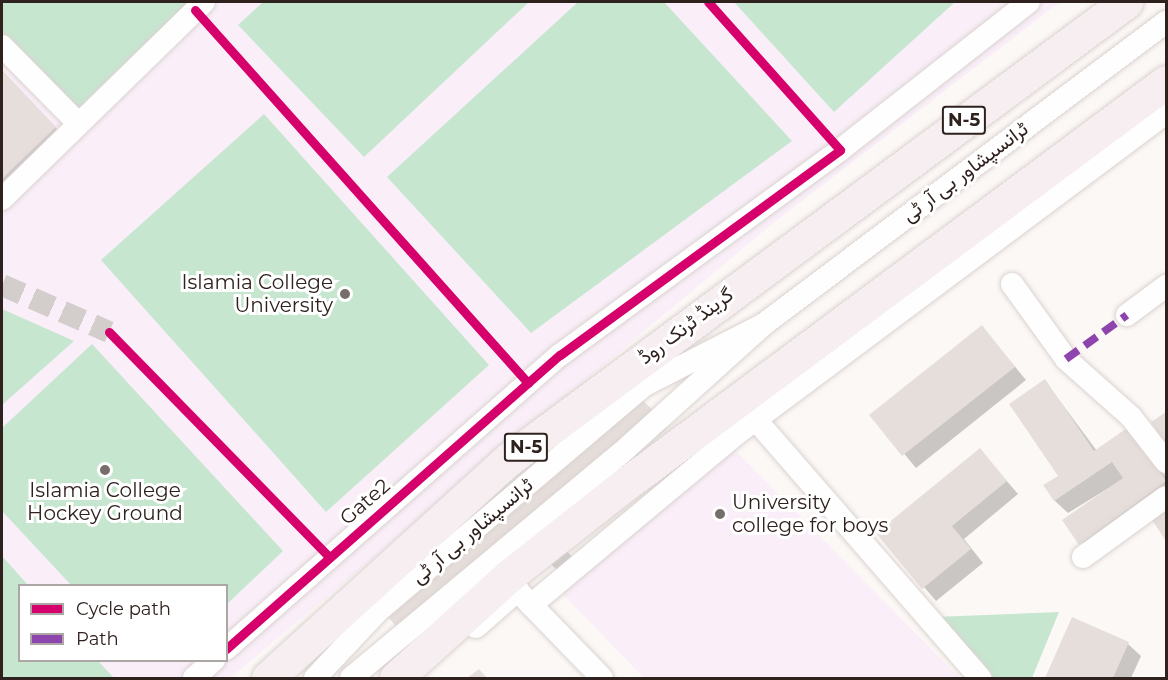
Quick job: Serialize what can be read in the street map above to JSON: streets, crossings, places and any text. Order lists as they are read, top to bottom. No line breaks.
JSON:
{"streets":{"highway":["N-5","گرینڈ ٹرنک روڈ"],"street":["ٹرانسپشاور بی آر ٹی","Gate2"]},"places":["Islamia College University","Islamia College Hockey Ground","University college for boys"],"legend":["Cycle path","Path"]}
